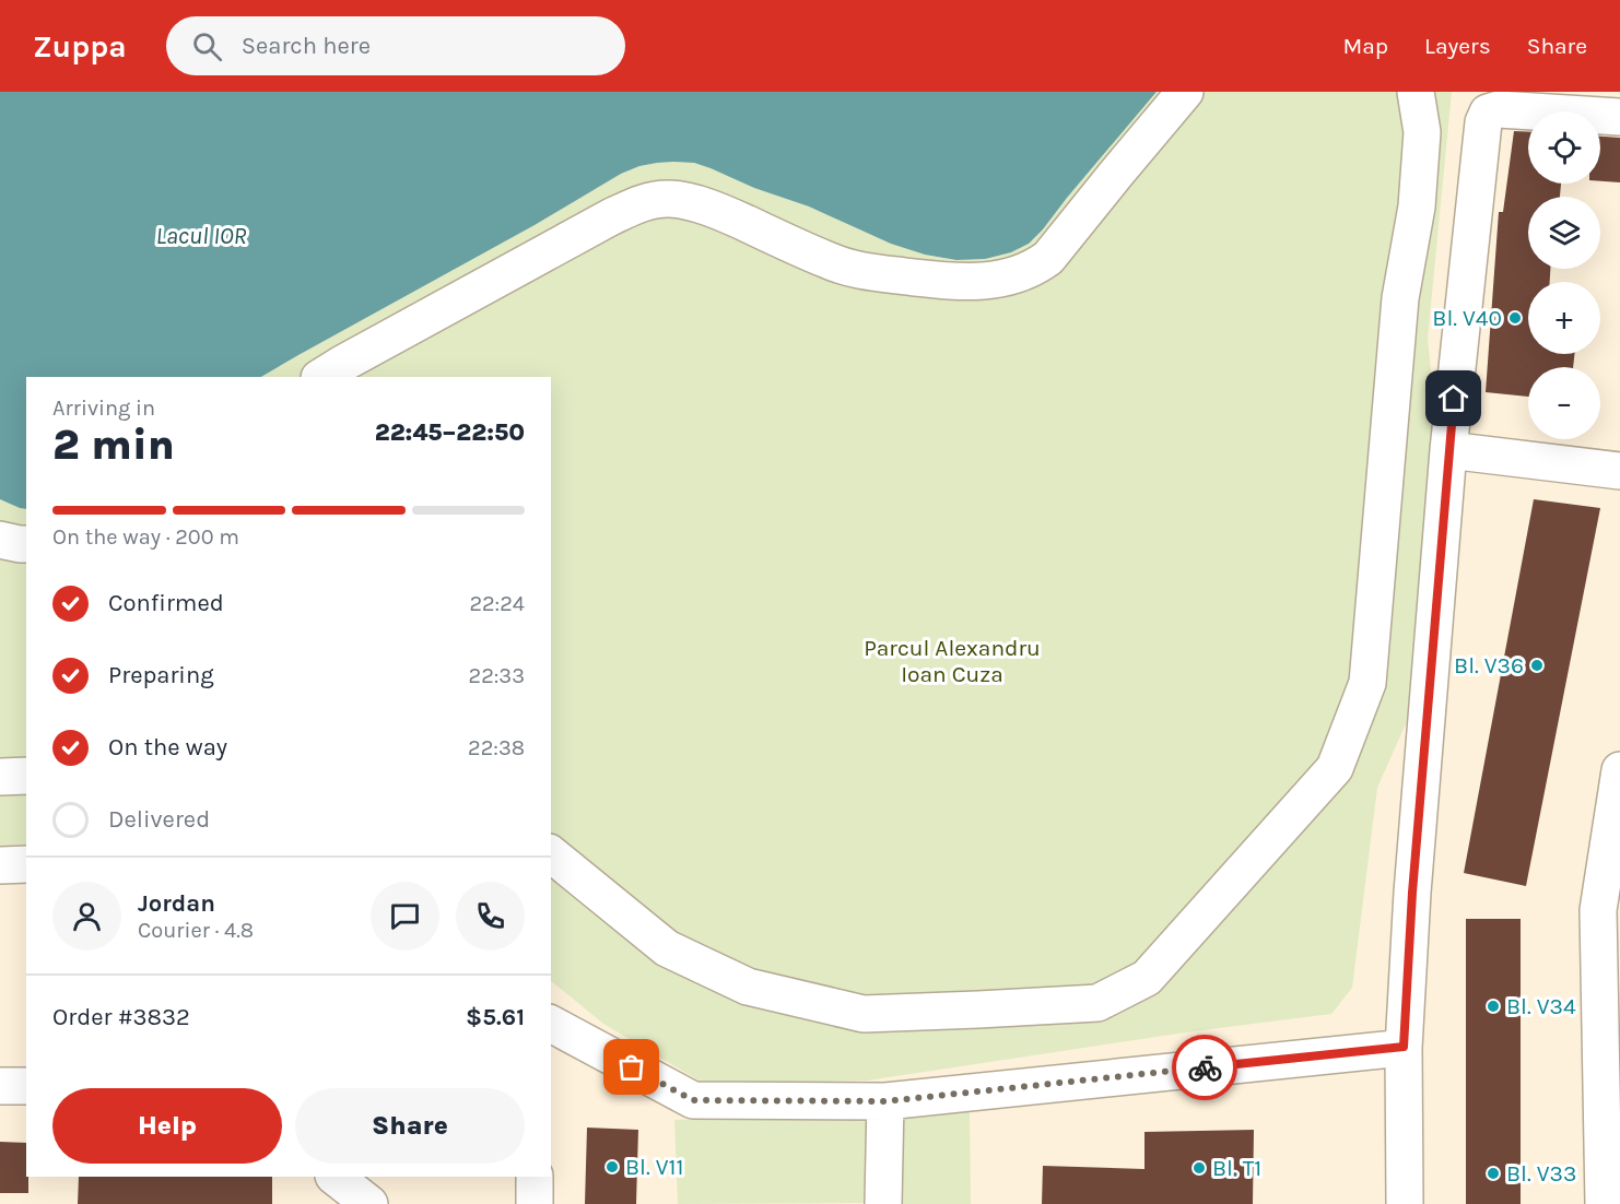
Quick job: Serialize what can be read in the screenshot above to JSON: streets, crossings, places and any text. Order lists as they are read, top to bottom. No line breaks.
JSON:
{"water":["Lacul IOR"],"parks":["Parcul Alexandru Ioan Cuza"],"places":["Bl. V40","Bl. V36","Bl. V34","Bl. V11","Bl. T1","Bl. V33"],"page":{"header":"Zuppa","search":"Search here","nav":["Map","Layers","Share"],"map_buttons":["+","−"],"heading":["2 min","Arriving in","22:45–22:50"],"panel":["Jordan","Courier · 4.8","Order #3832","$5.61"],"bar":"On the way · 200 m","list":[["Confirmed","22:24"],["Preparing","22:33"],["On the way","22:38"],"Delivered"],"buttons":["Help","Share"]}}
